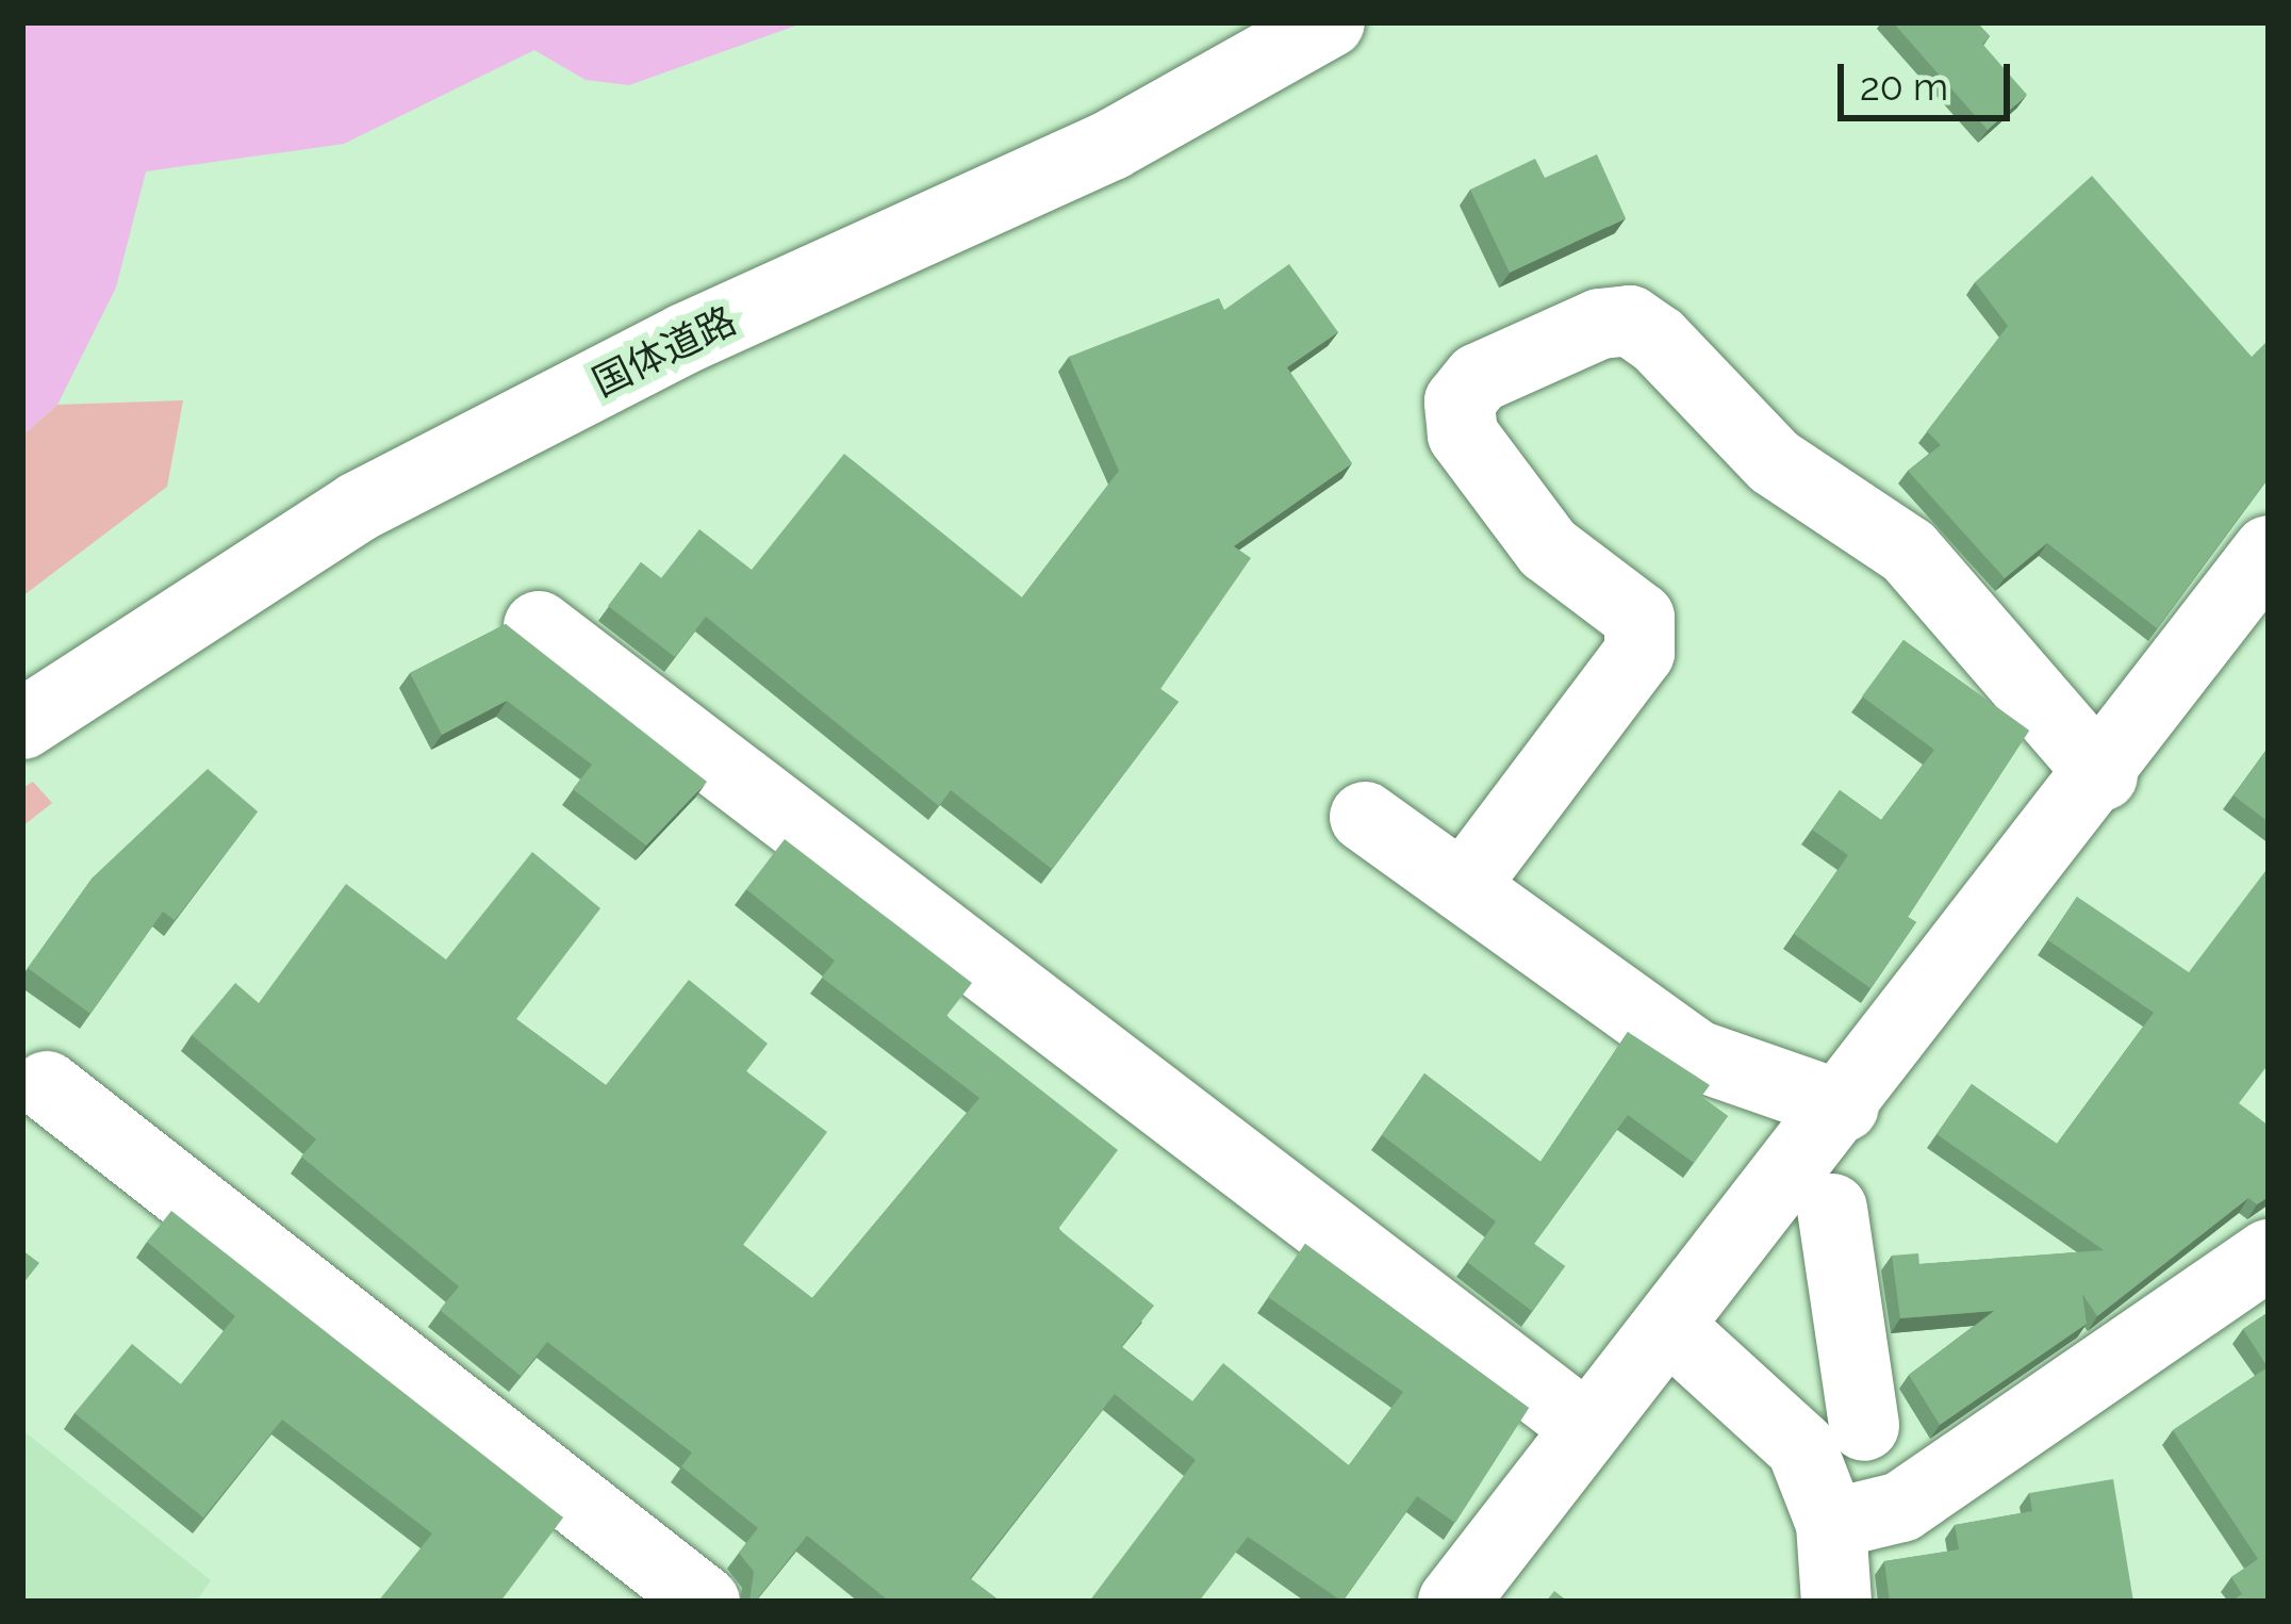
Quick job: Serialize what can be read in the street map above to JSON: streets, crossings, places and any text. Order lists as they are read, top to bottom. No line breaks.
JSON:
{"streets":{"street":["国体道路"]},"scale_bar":"20 m"}
